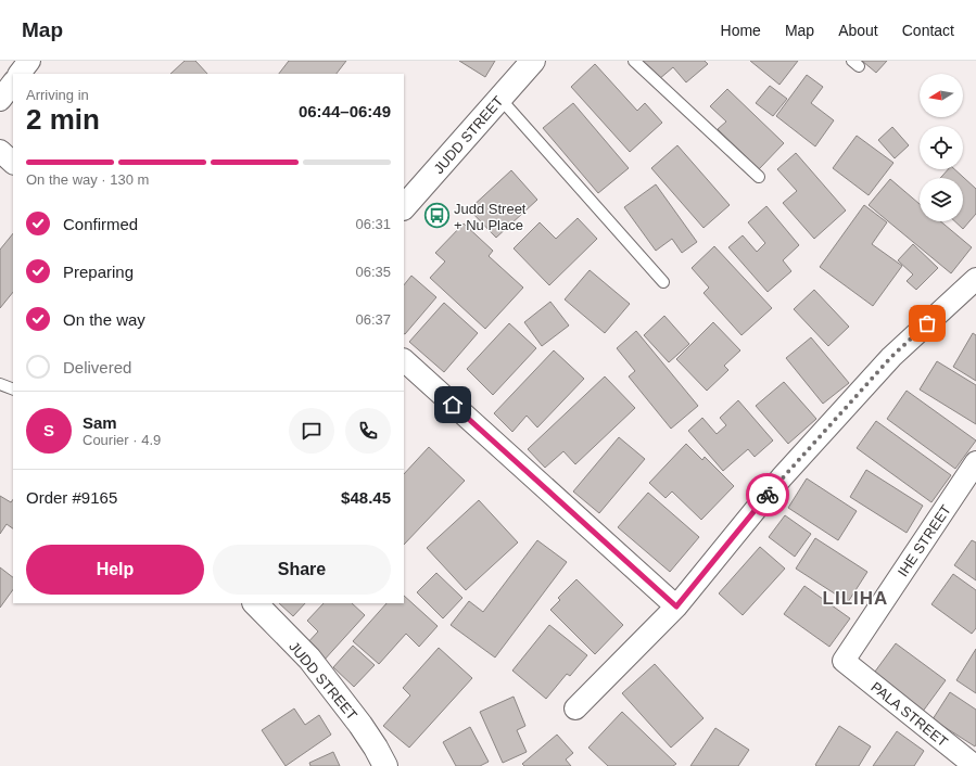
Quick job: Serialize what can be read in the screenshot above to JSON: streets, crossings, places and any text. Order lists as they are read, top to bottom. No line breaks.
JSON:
{"streets":{"street":["JUDD STREET","IHE STREET","PALA STREET"]},"crossings":[["IHE STREET","PALA STREET"]],"districts":["LILIHA"],"places":{"bus stop":["Judd Street + Nu Place"]},"north":"left","page":{"header":"Map","nav":["Home","Map","About","Contact"],"heading":["2 min","Arriving in","06:44–06:49"],"panel":["Sam","Courier · 4.9","Order #9165","$48.45"],"bar":"On the way · 130 m","list":[["Confirmed","06:31"],["Preparing","06:35"],["On the way","06:37"],"Delivered"],"round":"S","buttons":["Help","Share"]}}
